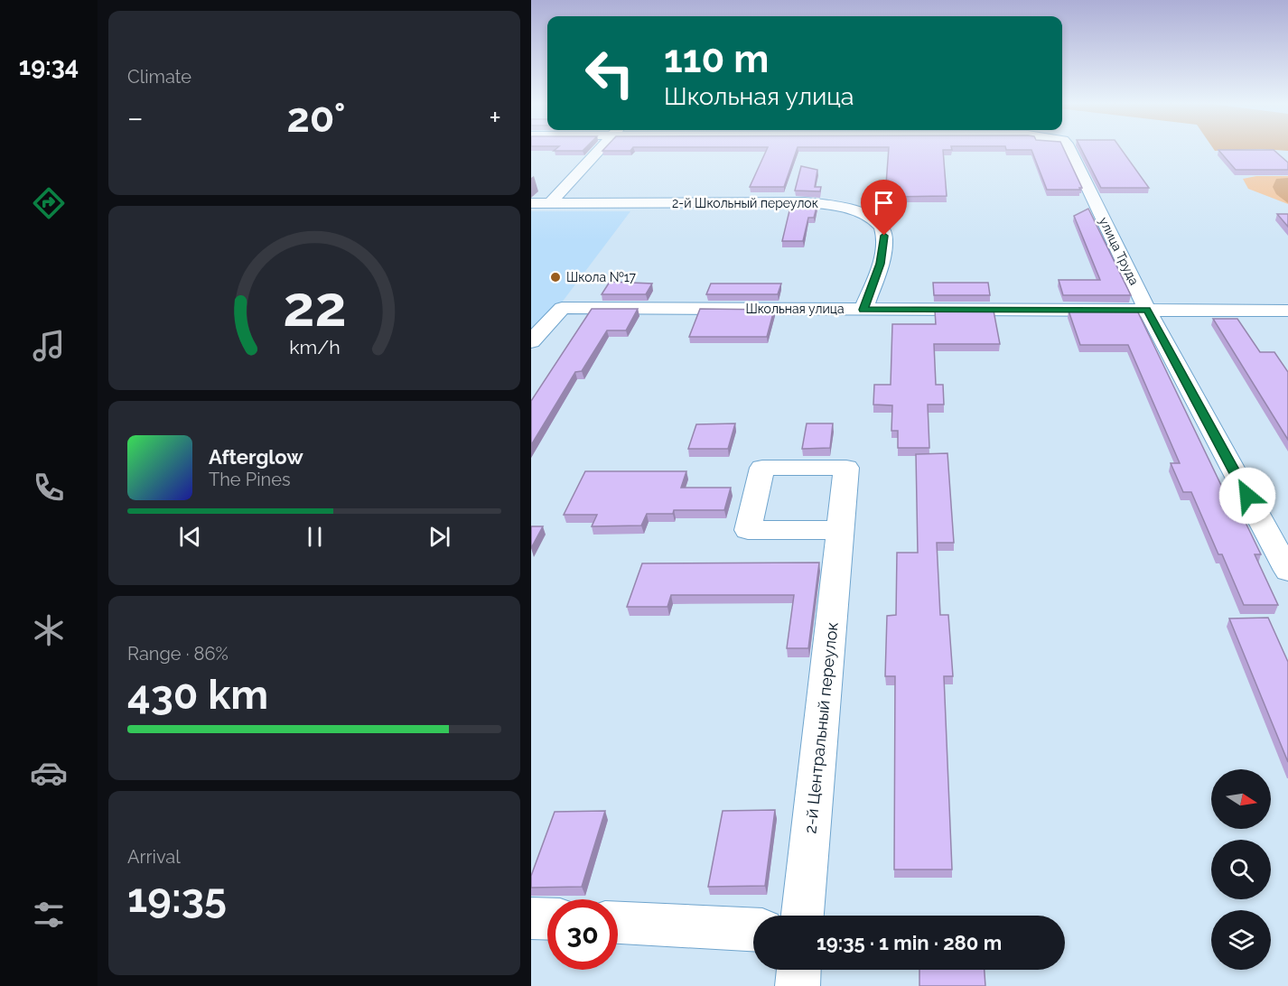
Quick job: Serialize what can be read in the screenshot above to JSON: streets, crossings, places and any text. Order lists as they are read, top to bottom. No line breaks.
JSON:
{"streets":{"street":["2-й Школьный переулок","улица Труда","Школьная улица","2-й Центральный переулок"]},"crossings":[["2-й Школьный переулок","Школьная улица"],["улица Труда","Школьная улица"]],"places":["Школа №17"],"north":"right","page":{"tabs":"19:34","tile":["Climate",["Range · 86%","430 km"],["Arrival","19:35"]],"turn":["110 m","Школьная улица"],"heat":["−","20°","+"],"song":["Afterglow","The Pines"],"limit":"30","trip":"19:35 · 1 min · 280 m","gauge":["22","km/h"]}}
